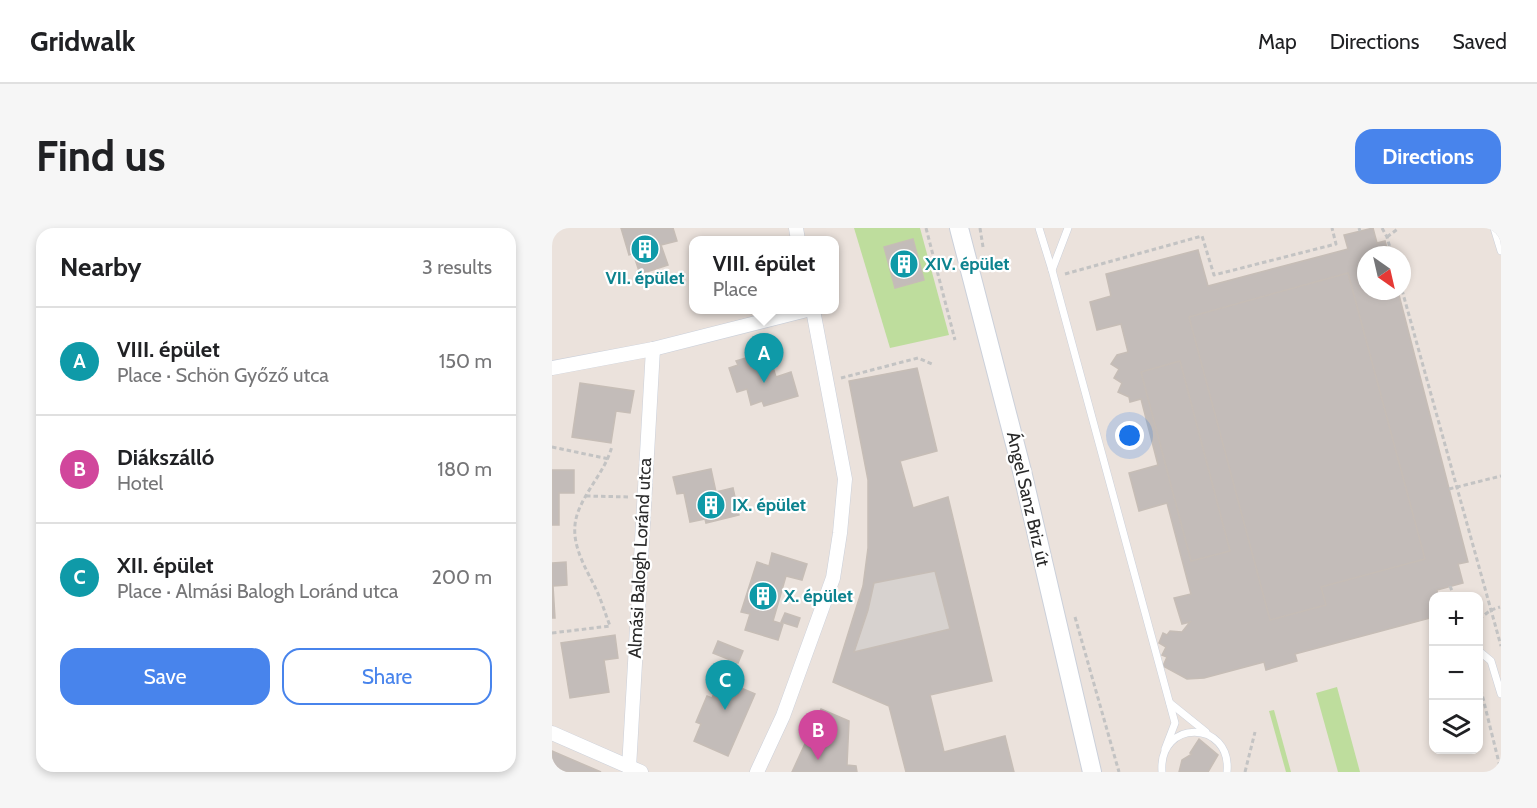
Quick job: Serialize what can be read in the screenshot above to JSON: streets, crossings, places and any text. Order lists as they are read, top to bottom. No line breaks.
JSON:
{"streets":{"main road":["Ángel Sanz Briz út"],"street":["Almási Balogh Loránd utca"]},"places":{"building":["VII. épület","XIV. épület","IX. épület","X. épület"]},"north":"bottom right","page":{"header":"Gridwalk","nav":["Map","Directions","Saved"],"buttons":["Directions",["Save","Share"]],"title":"Find us","heading":["Nearby","3 results"],"popup":["VIII. épület","Place"],"list":[{"mark":"A","name":"VIII. épület","note":"Place · Schön Győző utca","value":"150 m"},{"mark":"B","name":"Diákszálló","note":"Hotel","value":"180 m"},{"mark":"C","name":"XII. épület","note":"Place · Almási Balogh Loránd utca","value":"200 m"}],"pins":["A","C","B"],"map_buttons":["+","−"]}}
